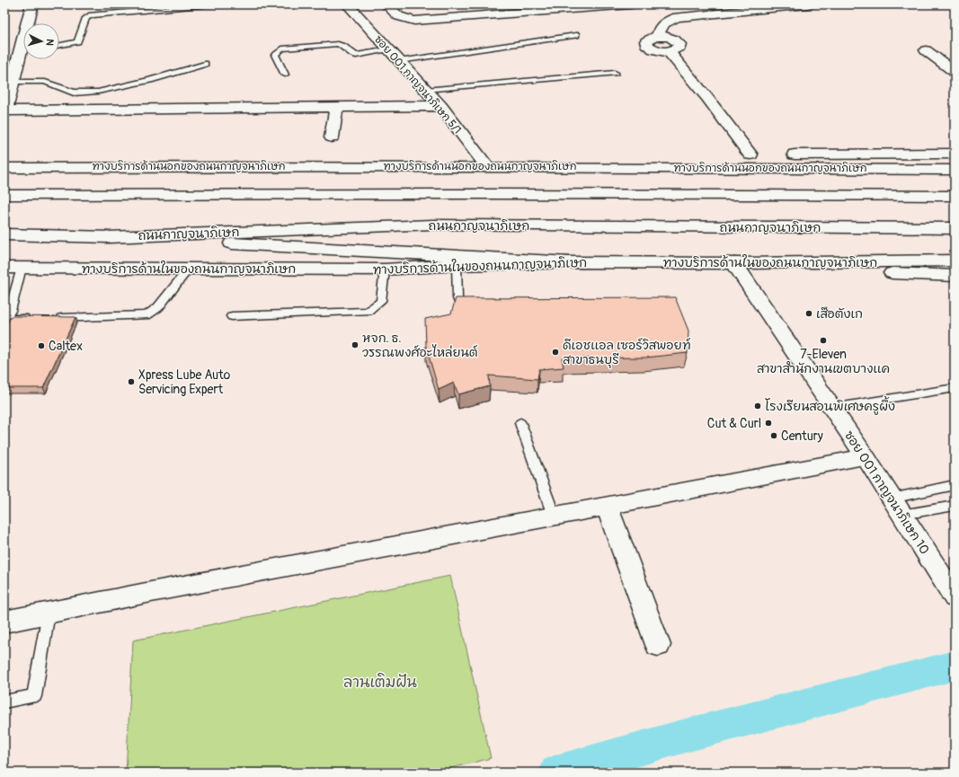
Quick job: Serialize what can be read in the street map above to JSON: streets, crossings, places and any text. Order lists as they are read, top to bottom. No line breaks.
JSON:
{"streets":{"main road":["ซอย 001 กาญจนาภิเษก 5/1","ทางบริการด้านนอกของถนนกาญจนาภิเษก","ถนนกาญจนาภิเษก","ทางบริการด้านในของถนนกาญจนาภิเษก","ซอย 001 กาญจนาภิเษก 10"]},"crossings":[["ซอย 001 กาญจนาภิเษก 5/1","ทางบริการด้านนอกของถนนกาญจนาภิเษก"],["ทางบริการด้านในของถนนกาญจนาภิเษก","ซอย 001 กาญจนาภิเษก 10"]],"parks":["ลานเติมฝัน"],"places":["เสือตังเก","7-Eleven สาขาสำนักงานเขตบางแค","หจก. ธ. วรรณพงศ์อะไหล่ยนต์","Caltex","ดีเอชแอล เซอร์วิสพอยท์ สาขาธนบุรี","Xpress Lube Auto Servicing Expert","โรงเรียนสอนพิเศษครูผึ้ง","Cut & Curl","Century"],"north":"right"}
